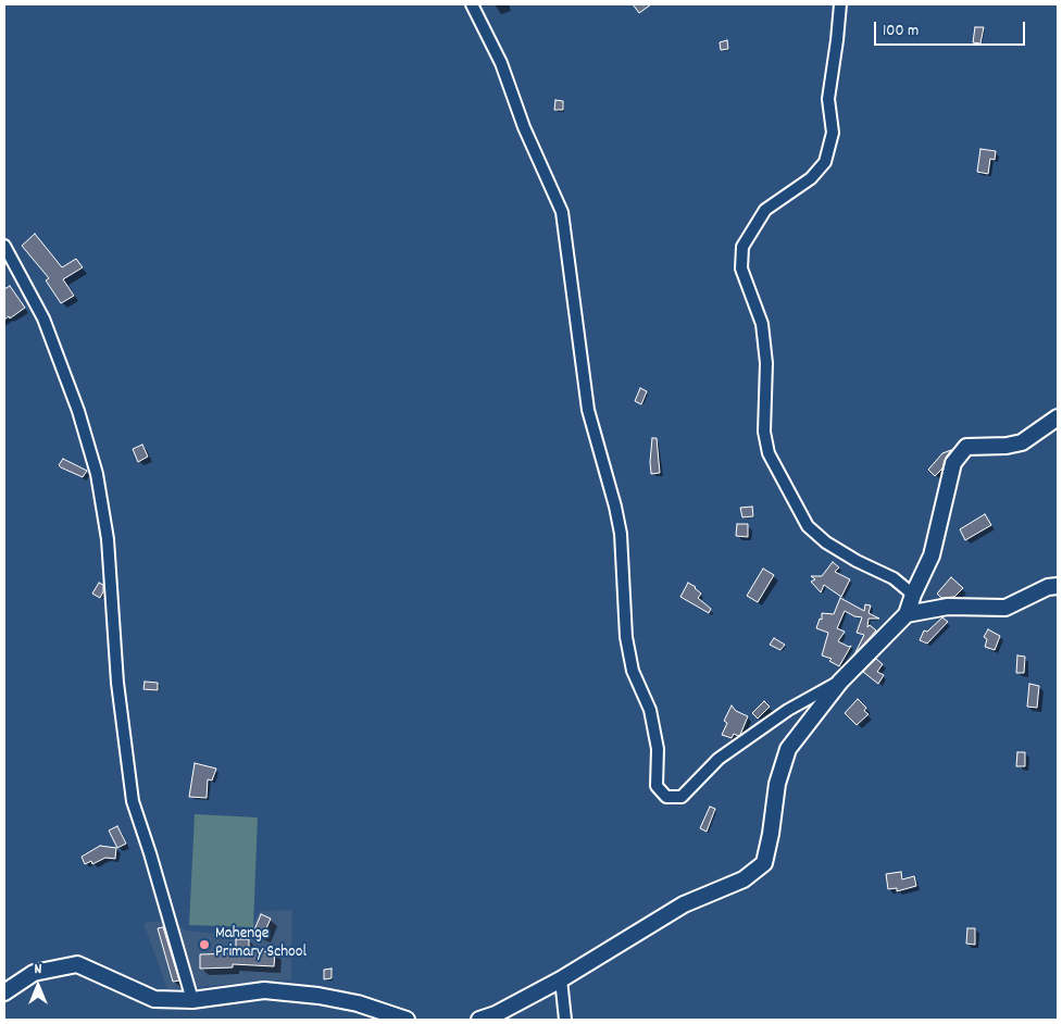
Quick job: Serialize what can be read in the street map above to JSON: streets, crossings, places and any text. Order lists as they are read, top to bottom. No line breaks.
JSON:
{"places":["Mahenge Primary School"],"scale_bar":"100 m","north":"top"}
